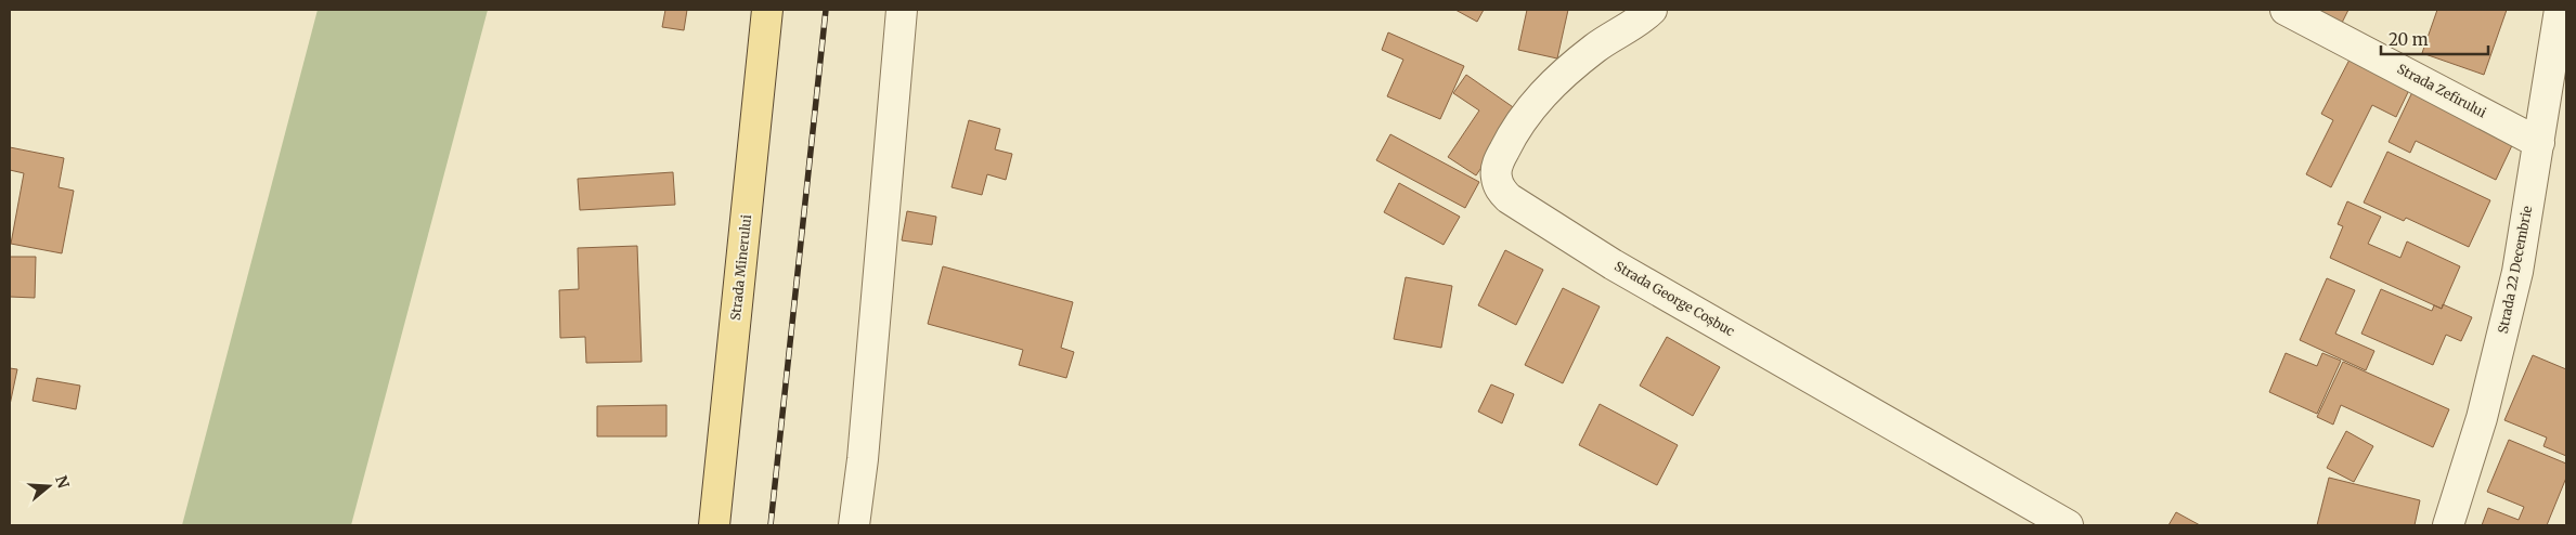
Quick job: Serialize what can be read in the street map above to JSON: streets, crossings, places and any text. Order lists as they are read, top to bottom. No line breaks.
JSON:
{"streets":{"main road":["Strada Minerului"],"street":["Strada Zefirului","Strada 22 Decembrie","Strada George Coșbuc"]},"crossings":[["Strada Zefirului","Strada 22 Decembrie"]],"scale_bar":"20 m","north":"right"}
